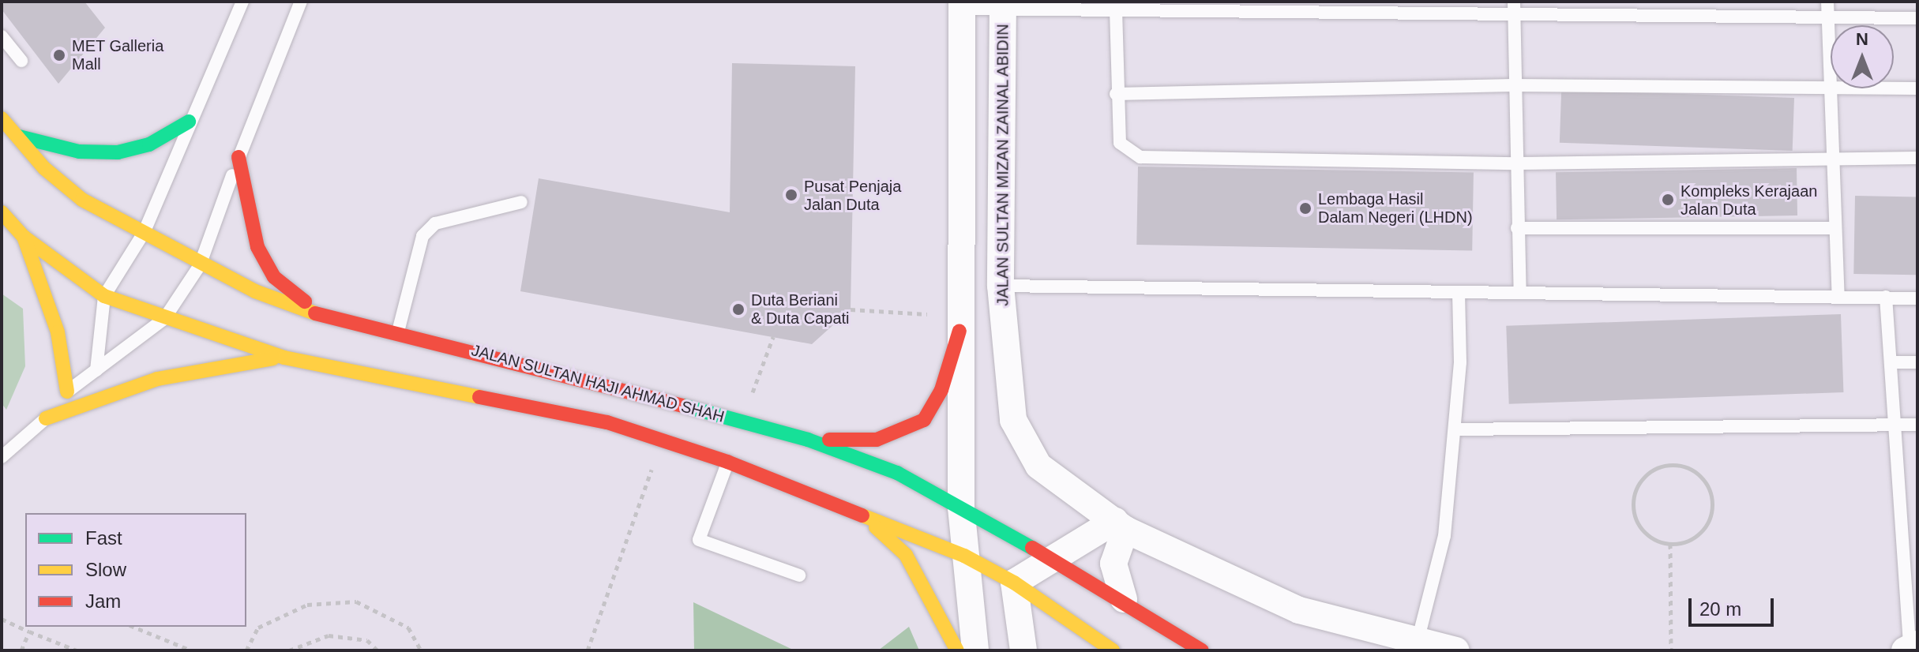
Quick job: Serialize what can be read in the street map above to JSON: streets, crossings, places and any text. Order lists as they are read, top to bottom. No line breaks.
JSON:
{"streets":{"street":["JALAN SULTAN MIZAN ZAINAL ABIDIN","JALAN SULTAN HAJI AHMAD SHAH"]},"places":["MET Galleria Mall","Pusat Penjaja Jalan Duta","Kompleks Kerajaan Jalan Duta","Lembaga Hasil Dalam Negeri (LHDN)","Duta Beriani & Duta Capati"],"legend":["Fast","Slow","Jam"],"scale_bar":"20 m","north":"top"}
